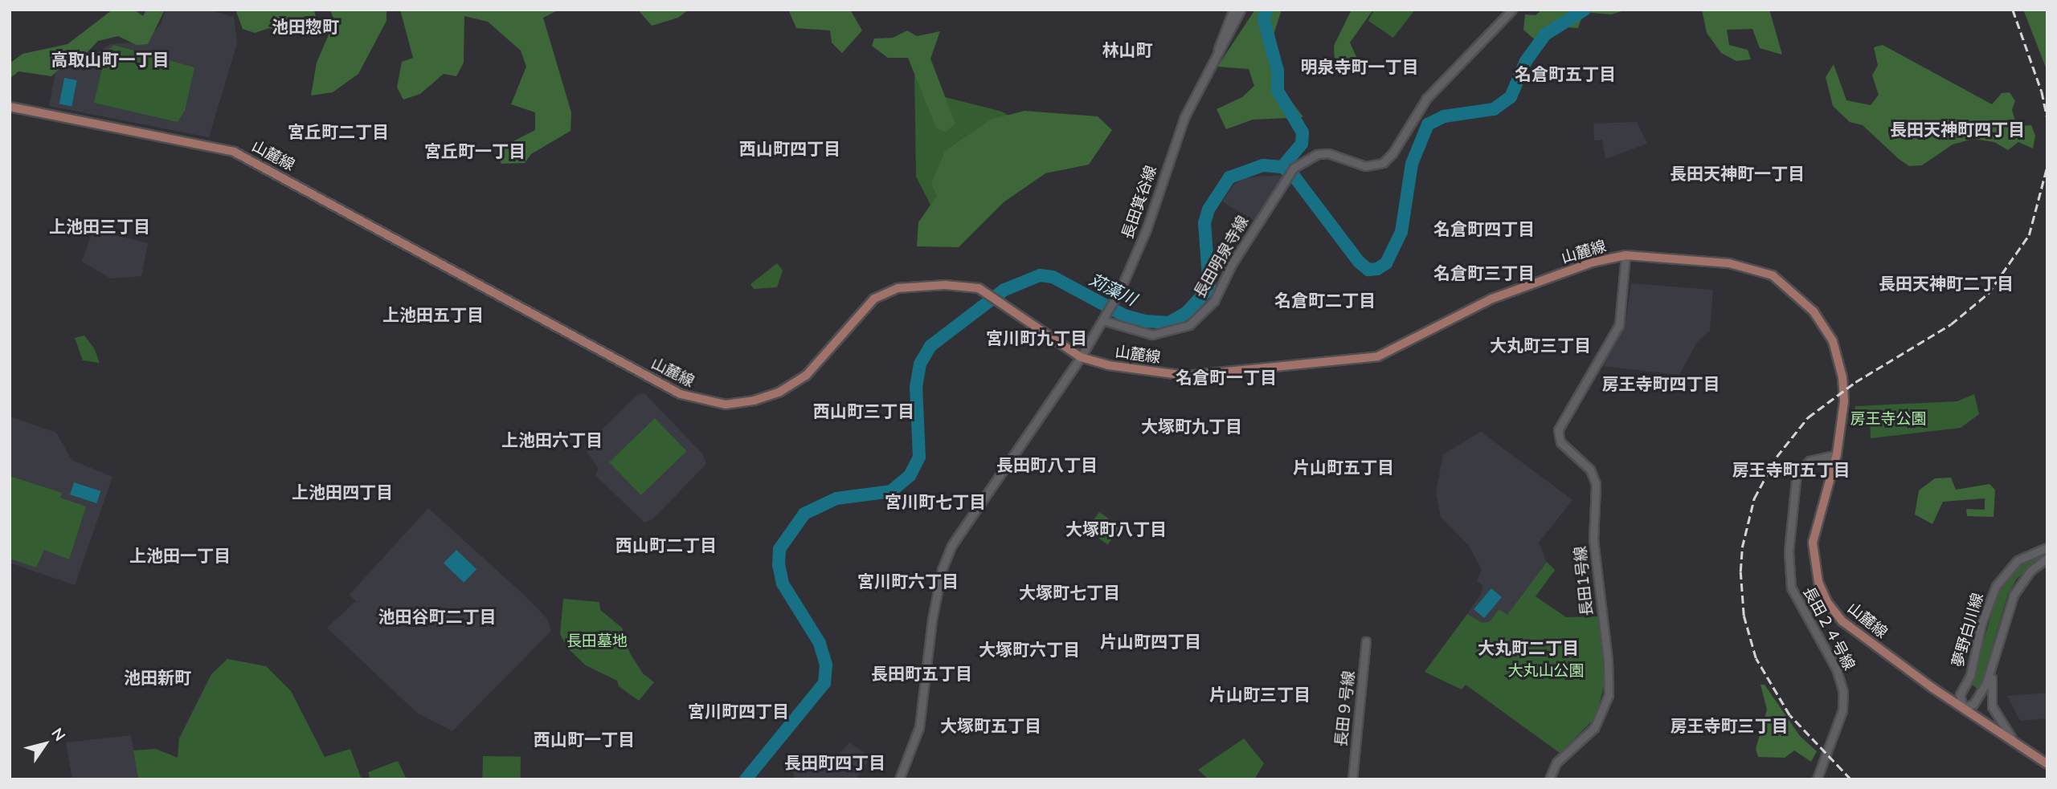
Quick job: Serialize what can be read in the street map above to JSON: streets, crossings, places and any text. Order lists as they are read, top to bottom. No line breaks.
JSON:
{"streets":{"main road":["山麓線"],"street":["長田箕谷線","長田明泉寺線","長田1号線","長田２４号線","夢野白川線","長田９号線"]},"crossings":[["山麓線","長田箕谷線"],["山麓線","長田1号線"],["山麓線","長田２４号線"],["山麓線","夢野白川線"],["長田箕谷線","長田明泉寺線"]],"districts":["池田惣町","林山町","高取山町一丁目","明泉寺町一丁目","名倉町五丁目","長田天神町四丁目","宮丘町二丁目","西山町四丁目","宮丘町一丁目","長田天神町一丁目","上池田三丁目","名倉町四丁目","名倉町三丁目","長田天神町二丁目","名倉町二丁目","上池田五丁目","宮川町九丁目","大丸町三丁目","名倉町一丁目","房王寺町四丁目","西山町三丁目","大塚町九丁目","上池田六丁目","長田町八丁目","片山町五丁目","房王寺町五丁目","上池田四丁目","宮川町七丁目","大塚町八丁目","西山町二丁目","上池田一丁目","宮川町六丁目","大塚町七丁目","池田谷町二丁目","片山町四丁目","大丸町二丁目","大塚町六丁目","長田町五丁目","池田新町","片山町三丁目","宮川町四丁目","大塚町五丁目","房王寺町三丁目","西山町一丁目","長田町四丁目"],"water":["苅藻川"],"parks":["房王寺公園","長田墓地","大丸山公園"],"north":"top right"}
